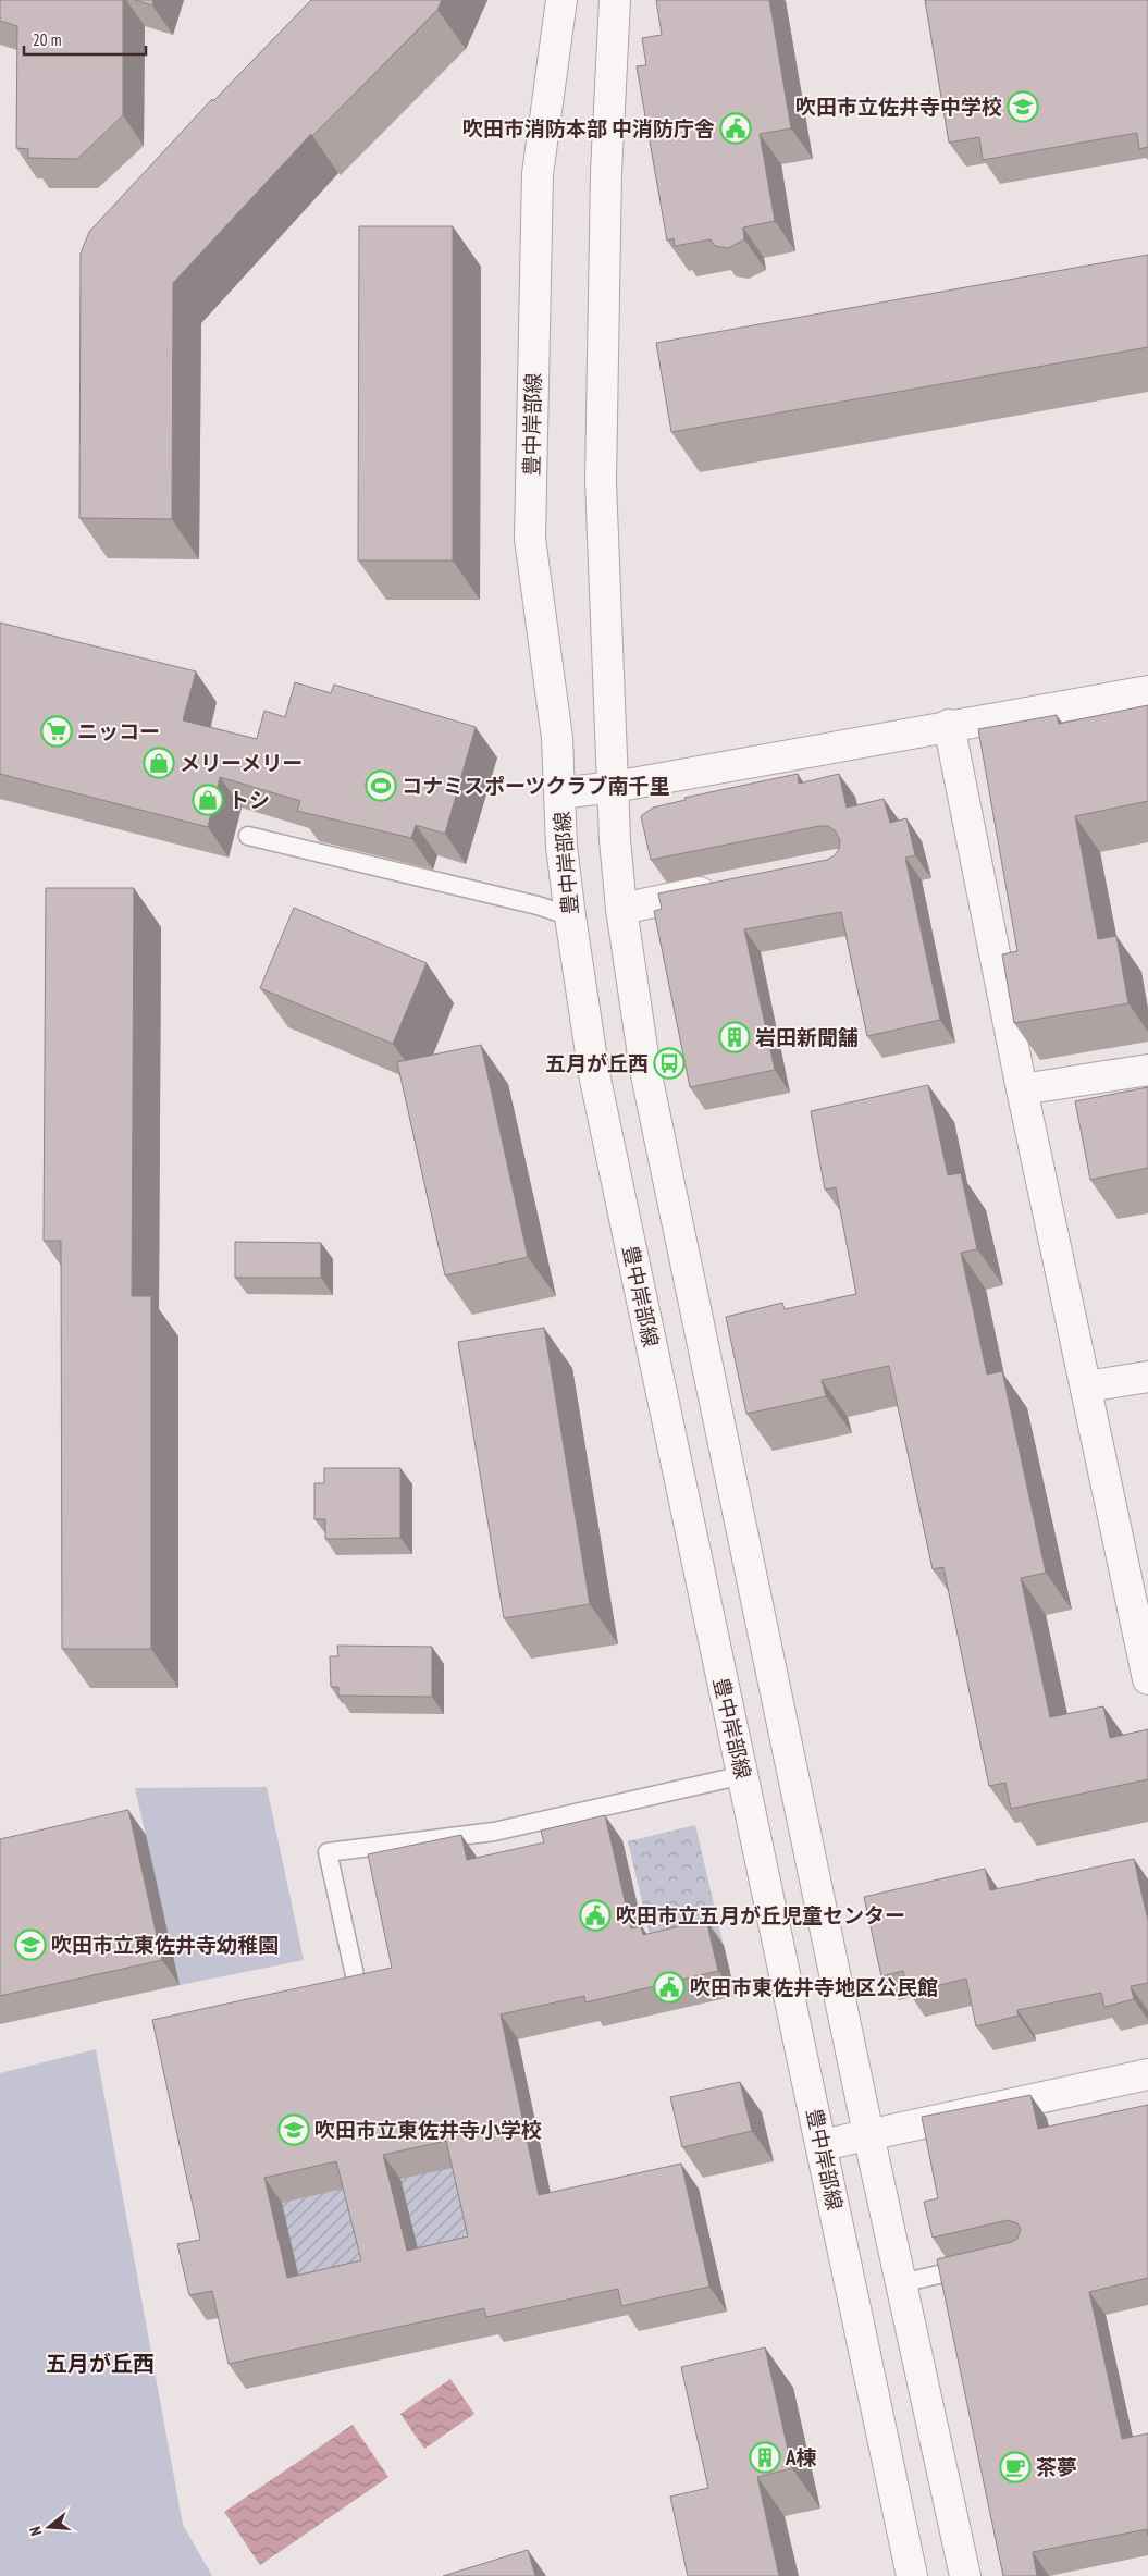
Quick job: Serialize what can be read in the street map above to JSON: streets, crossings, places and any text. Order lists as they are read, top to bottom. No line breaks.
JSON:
{"streets":{"street":["豊中岸部線"]},"districts":["五月が丘西"],"places":{"school or university":["吹田市立佐井寺中学校","吹田市立東佐井寺幼稚園","吹田市立東佐井寺小学校"],"public building":["吹田市消防本部 中消防庁舎","吹田市立五月が丘児童センター","吹田市東佐井寺地区公民館"],"supermarket":["ニッコー"],"shop":["メリーメリー","トシ"],"sports":["コナミスポーツクラブ南千里"],"building":["岩田新聞舗","A棟"],"bus stop":["五月が丘西"],"cafe":["茶夢"]},"scale_bar":"20 m","north":"left"}
